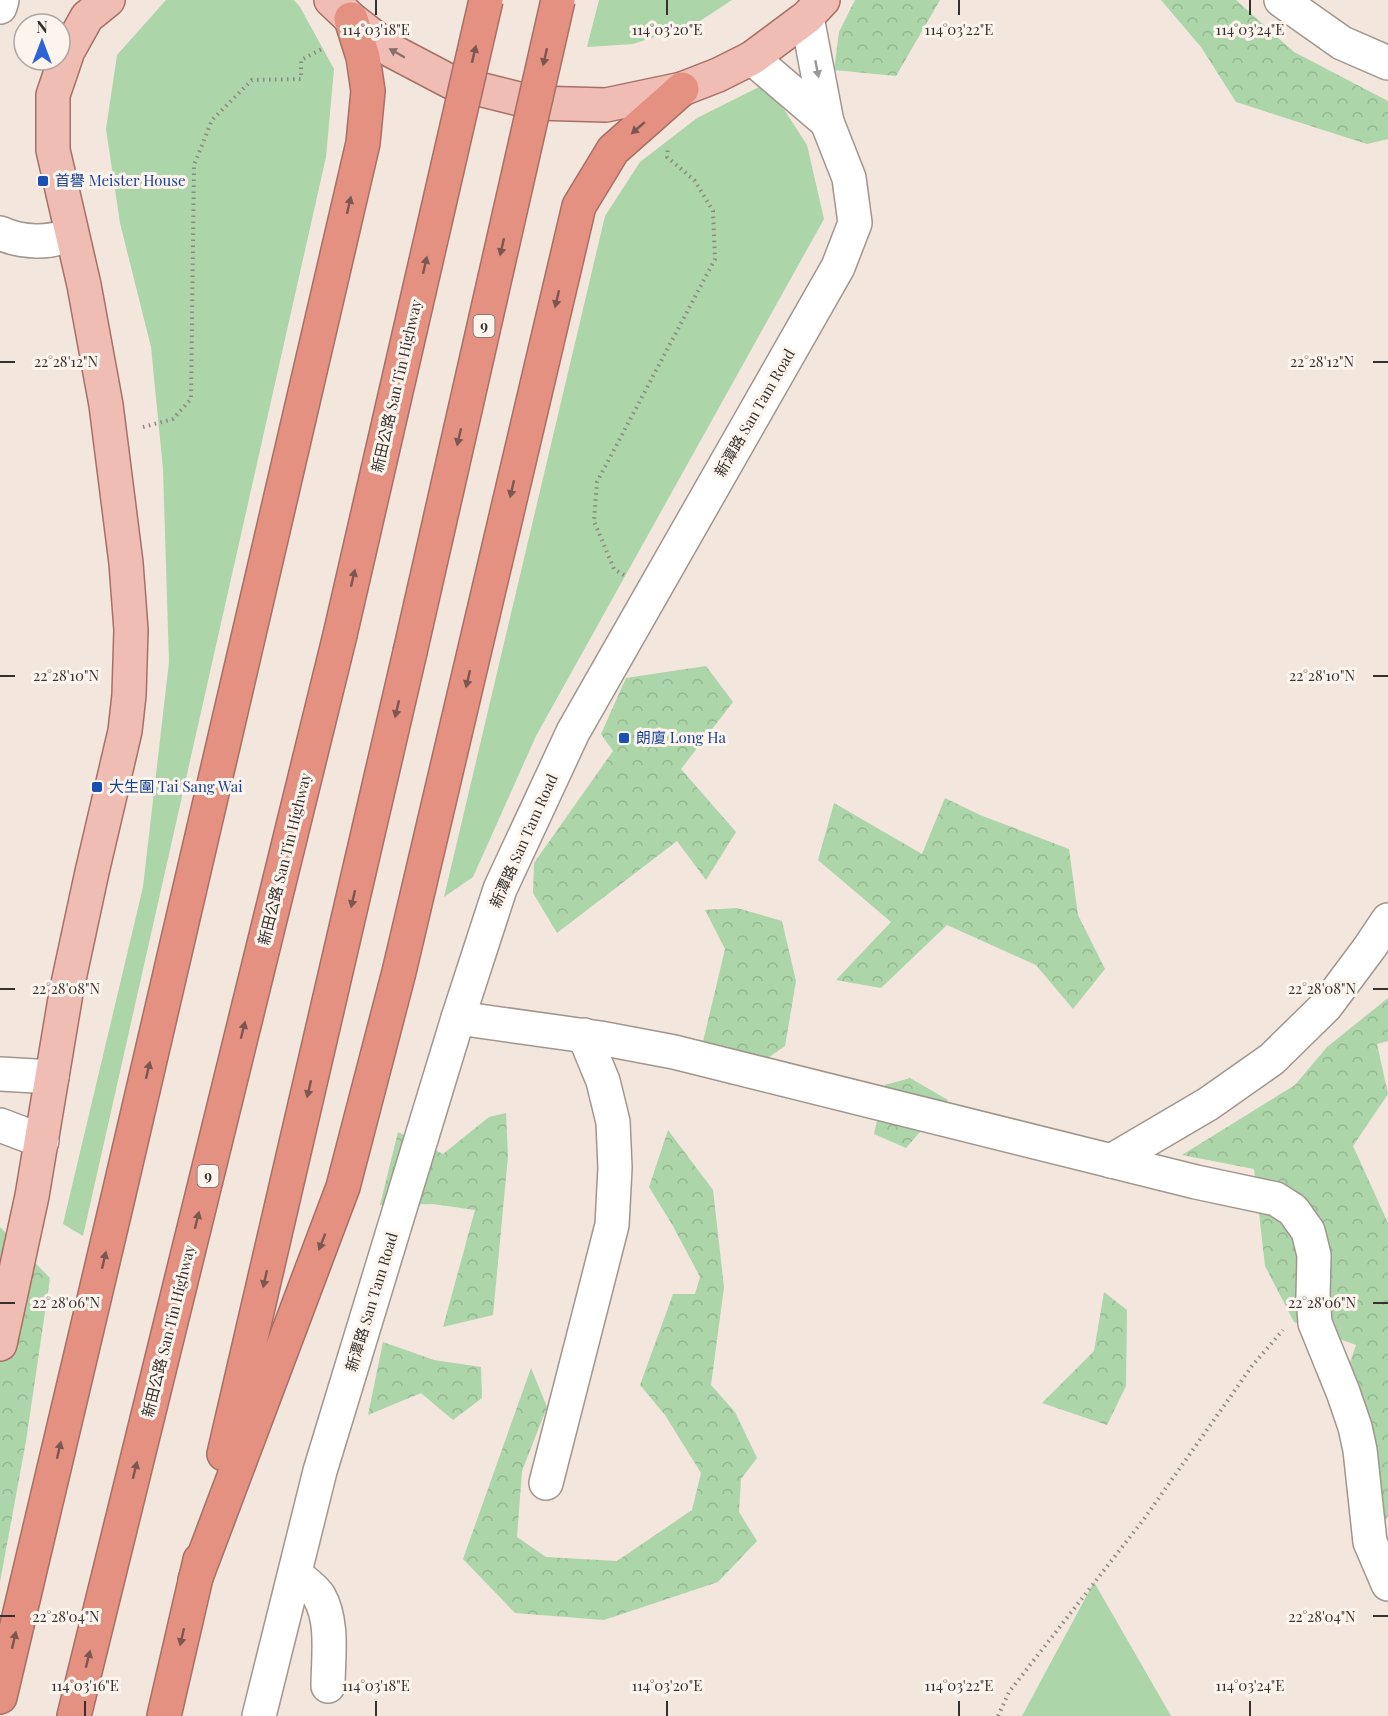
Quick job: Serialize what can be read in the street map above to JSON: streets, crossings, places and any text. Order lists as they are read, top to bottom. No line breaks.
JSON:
{"streets":{"highway":["9","新田公路 San Tin Highway"],"street":["新潭路 San Tam Road"]},"places":{"transit":["首譽 Meister House","朗廈 Long Ha","大生圍 Tai Sang Wai"]},"north":"top","coordinates":["114°03'18\"E","114°03'20\"E","114°03'22\"E","114°03'24\"E","22°28'12\"N","22°28'10\"N","22°28'08\"N","22°28'06\"N","22°28'04\"N","114°03'16\"E"]}
